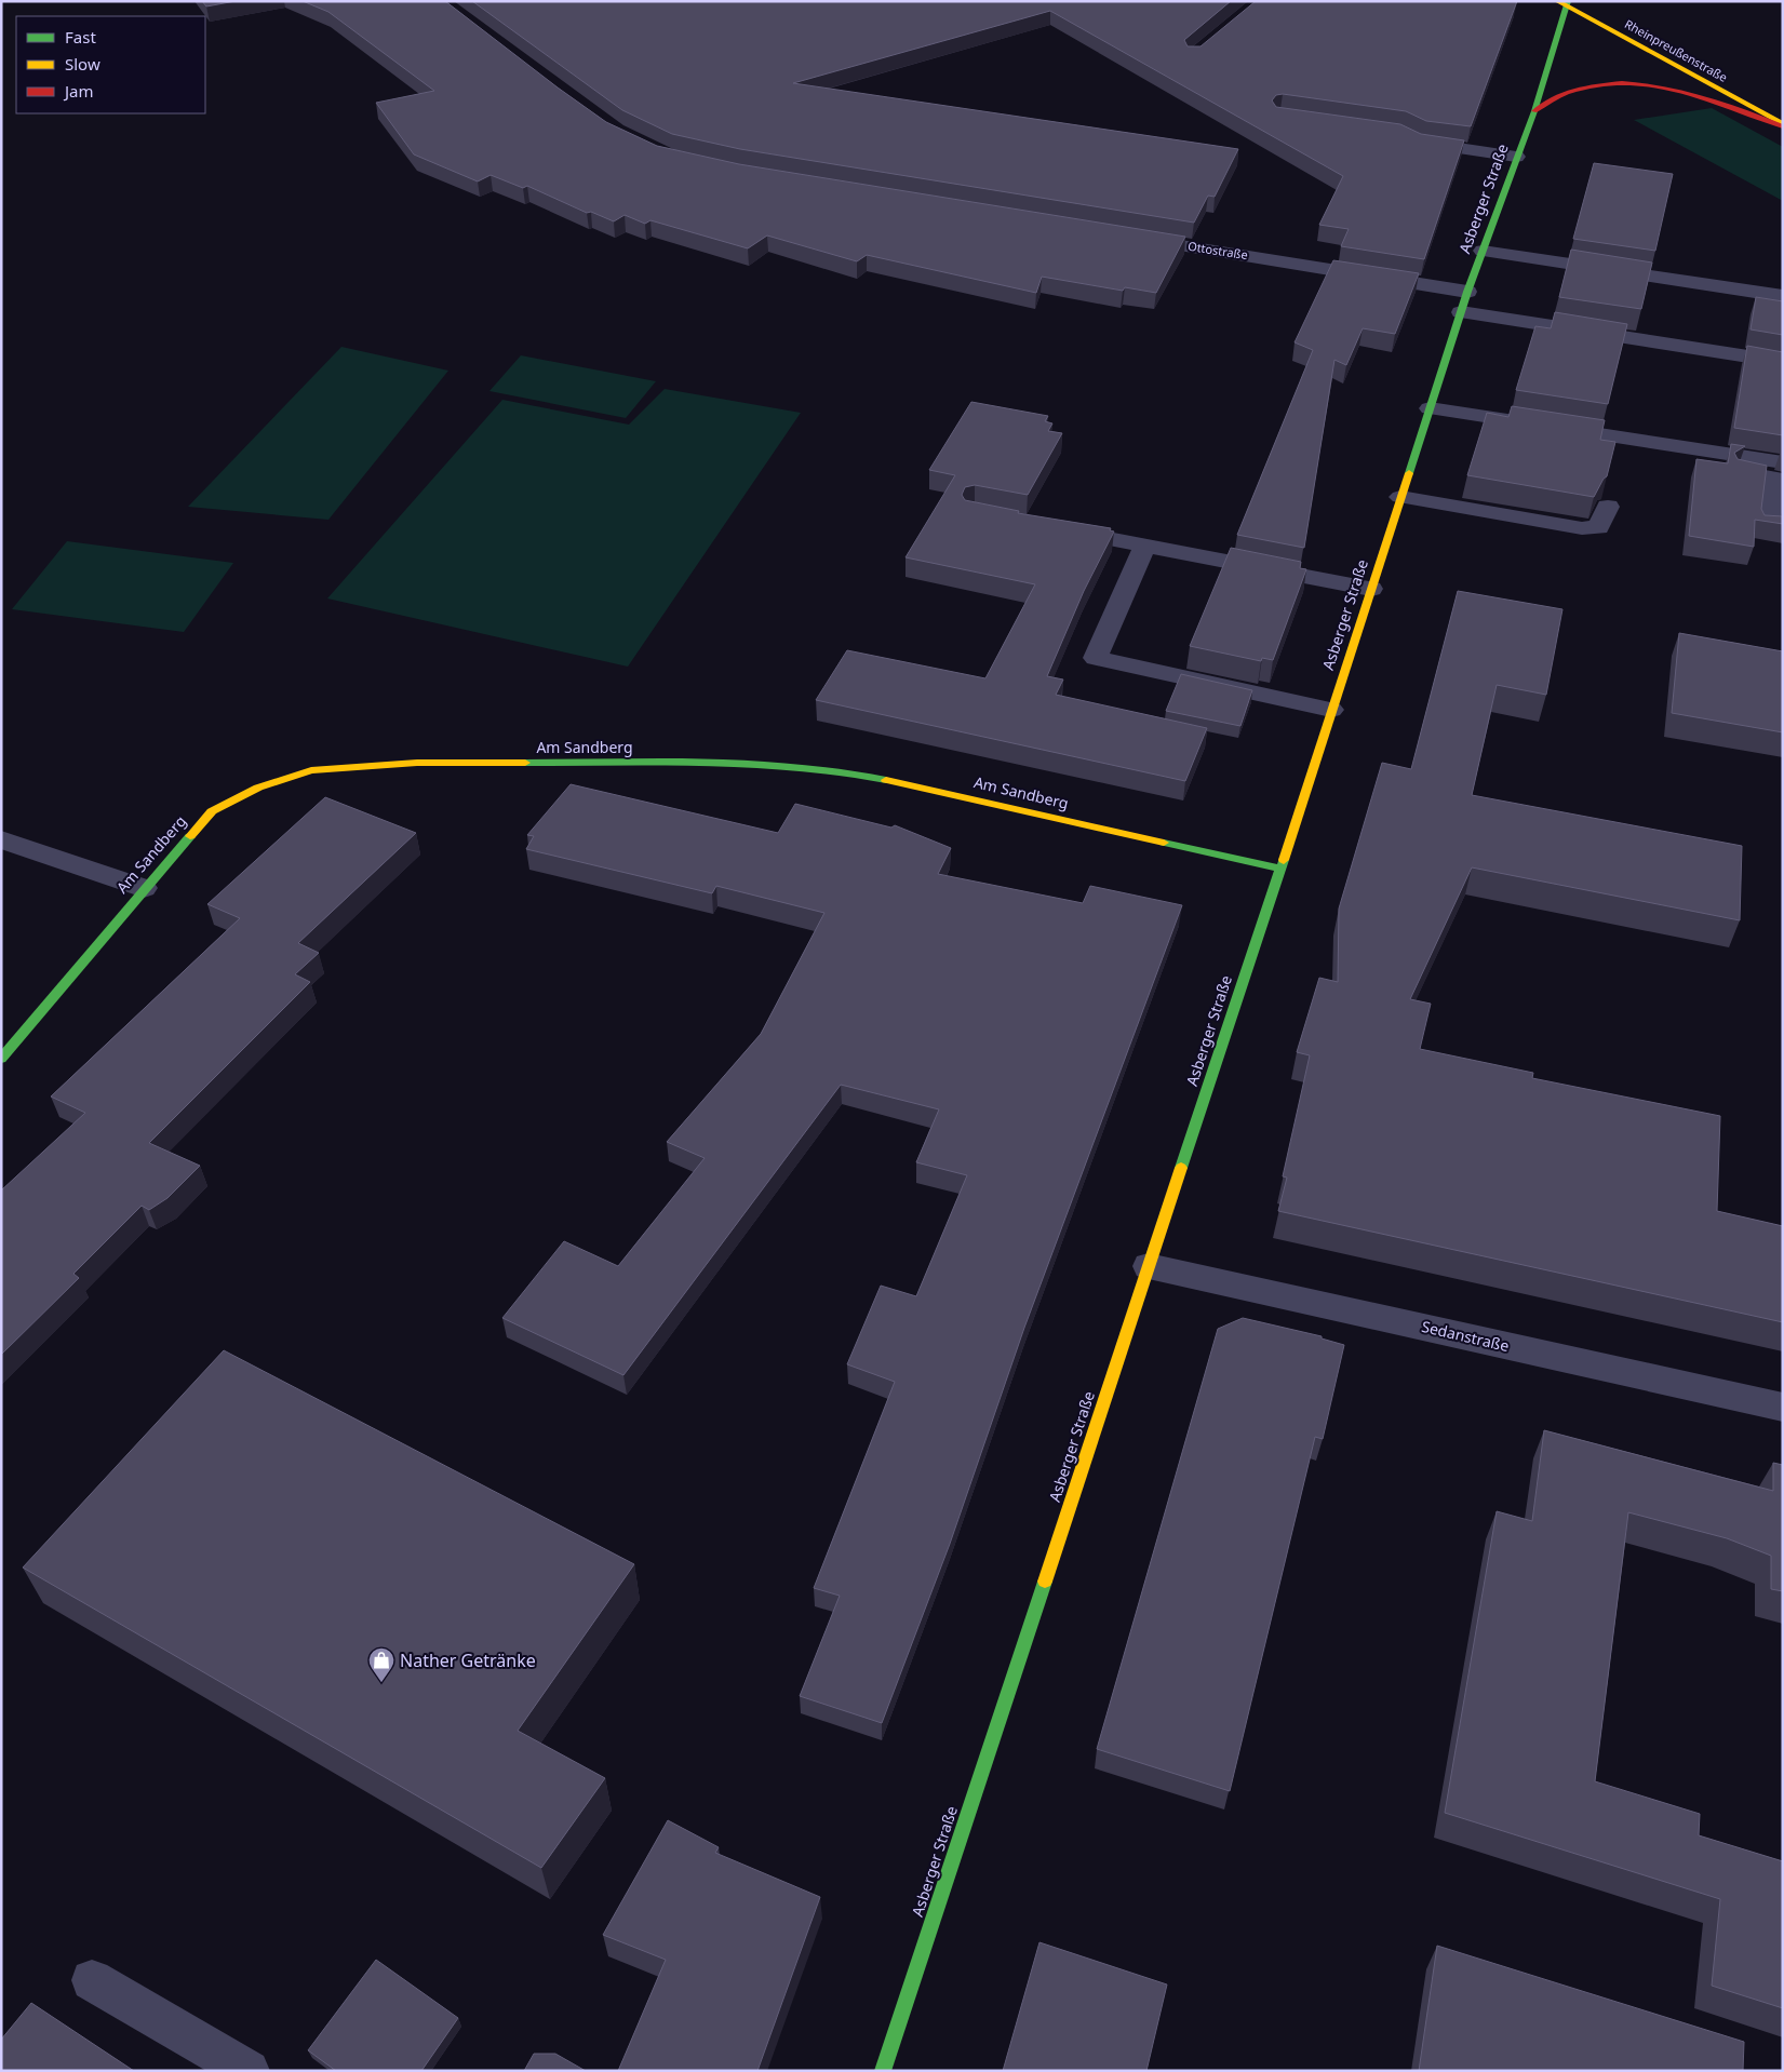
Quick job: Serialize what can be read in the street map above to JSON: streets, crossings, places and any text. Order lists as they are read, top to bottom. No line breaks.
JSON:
{"streets":{"street":["Rheinpreußenstraße","Asberger Straße","Ottostraße","Am Sandberg","Sedanstraße"]},"crossings":[["Rheinpreußenstraße","Asberger Straße"],["Asberger Straße","Ottostraße"],["Asberger Straße","Am Sandberg"],["Asberger Straße","Sedanstraße"]],"places":{"shop":["Nather Getränke"]},"legend":["Fast","Slow","Jam"]}
